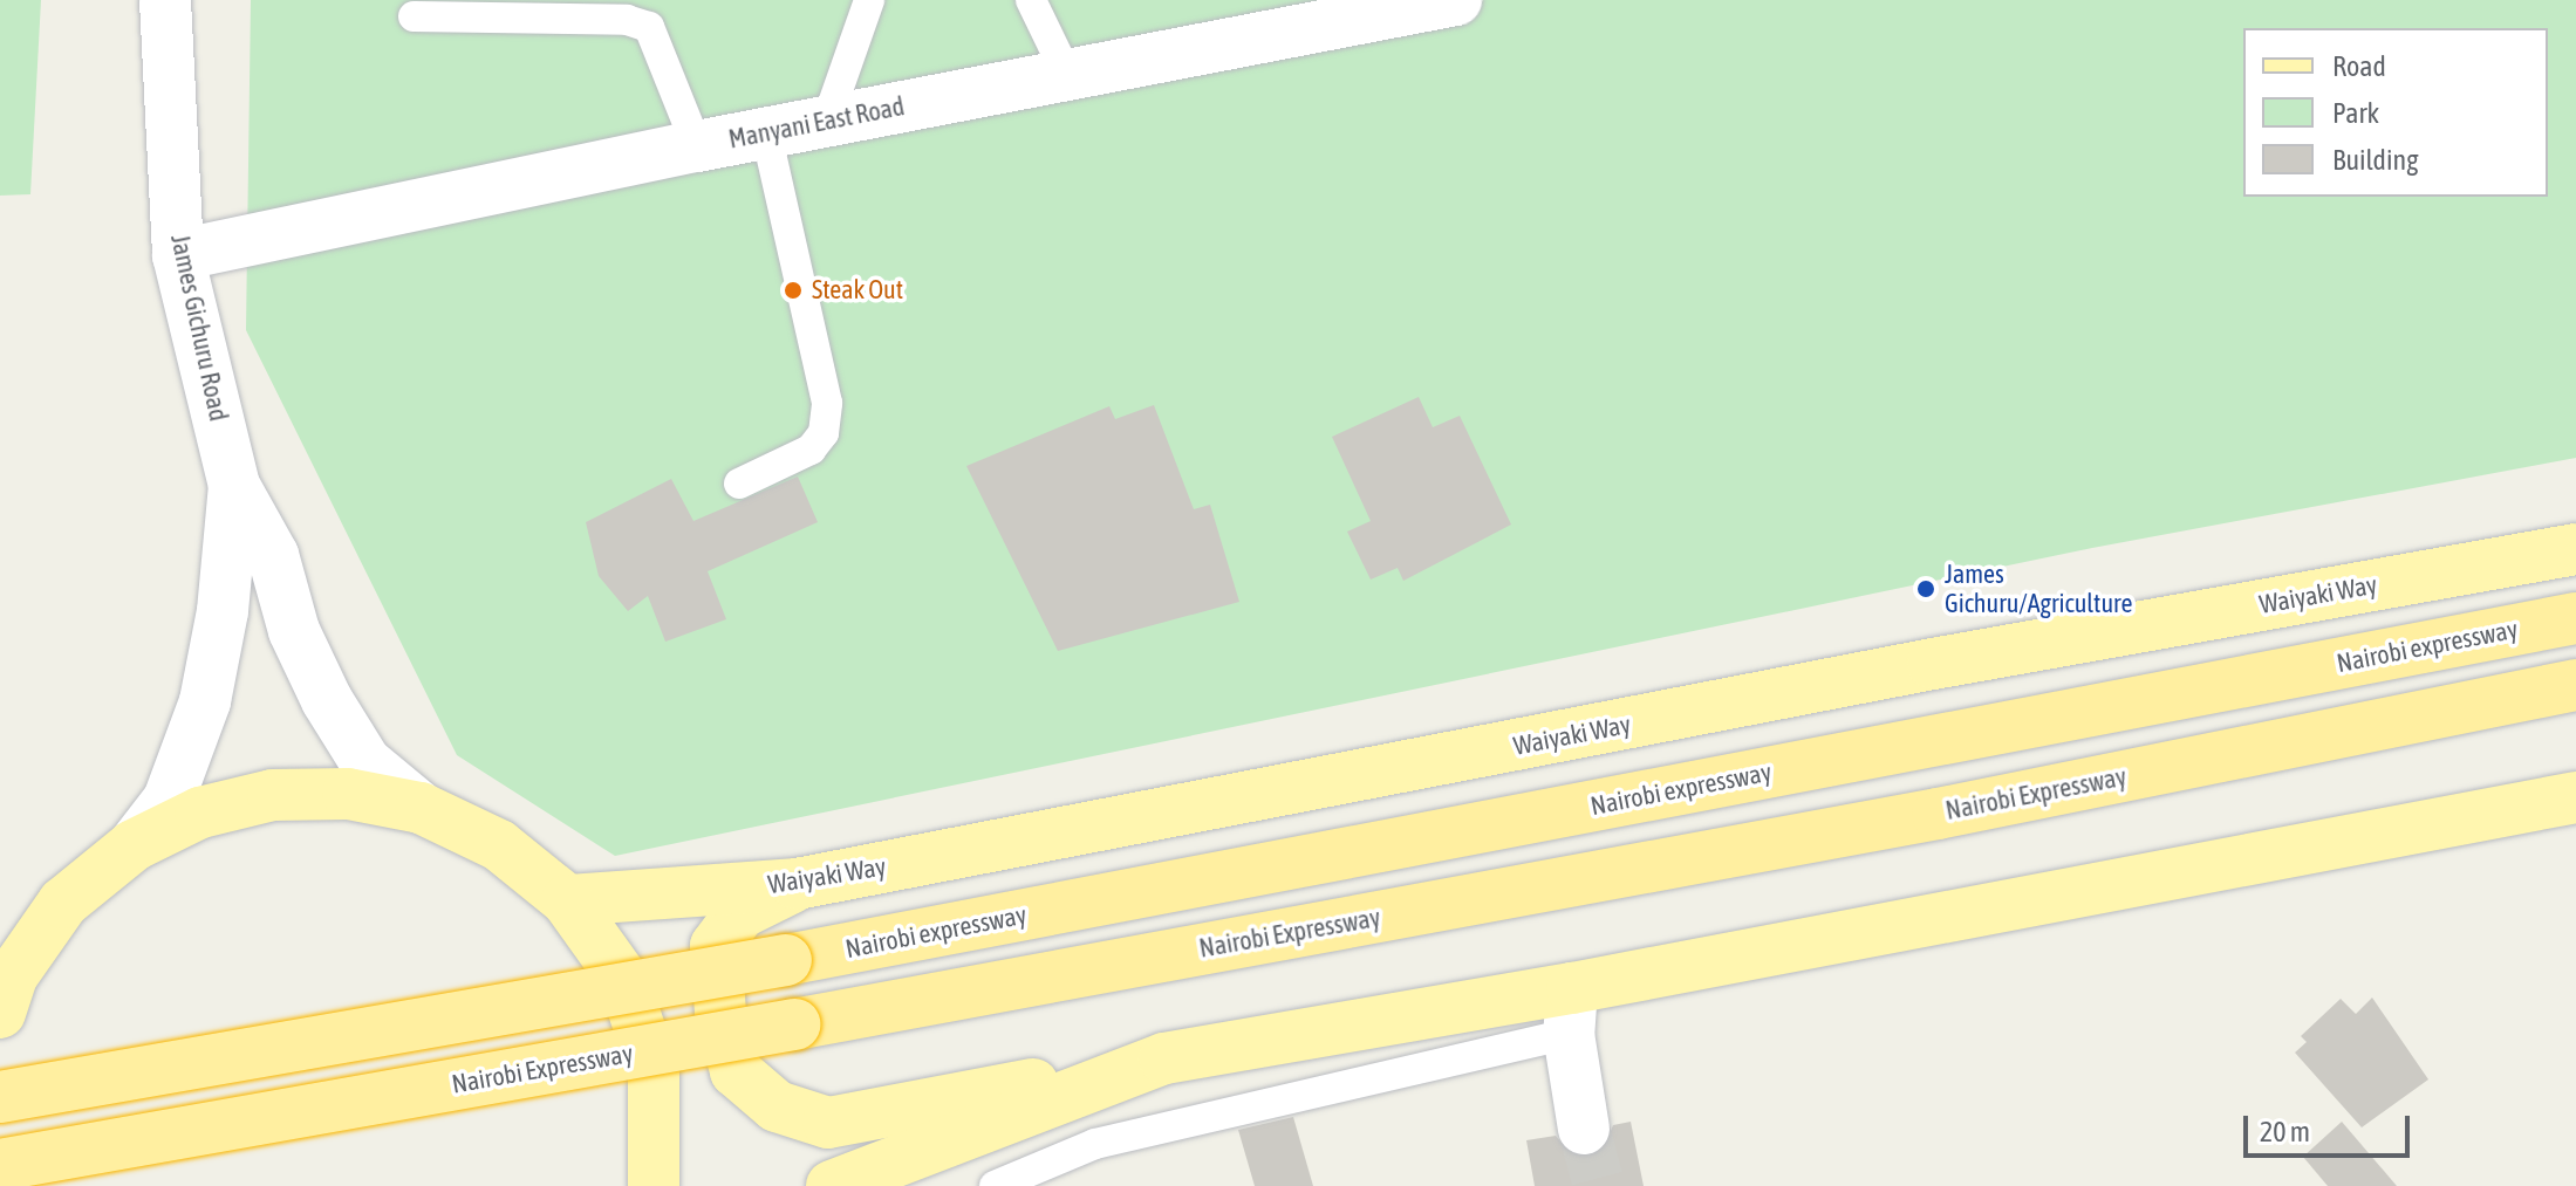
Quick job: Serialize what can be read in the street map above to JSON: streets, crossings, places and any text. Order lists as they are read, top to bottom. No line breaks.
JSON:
{"streets":{"highway":["Nairobi expressway","Nairobi Expressway"],"main road":["Waiyaki Way"],"street":["Manyani East Road","James Gichuru Road"]},"crossings":[["Manyani East Road","James Gichuru Road"]],"places":["Steak Out","James Gichuru/Agriculture"],"legend":["Road","Park","Building"],"scale_bar":"20 m"}
